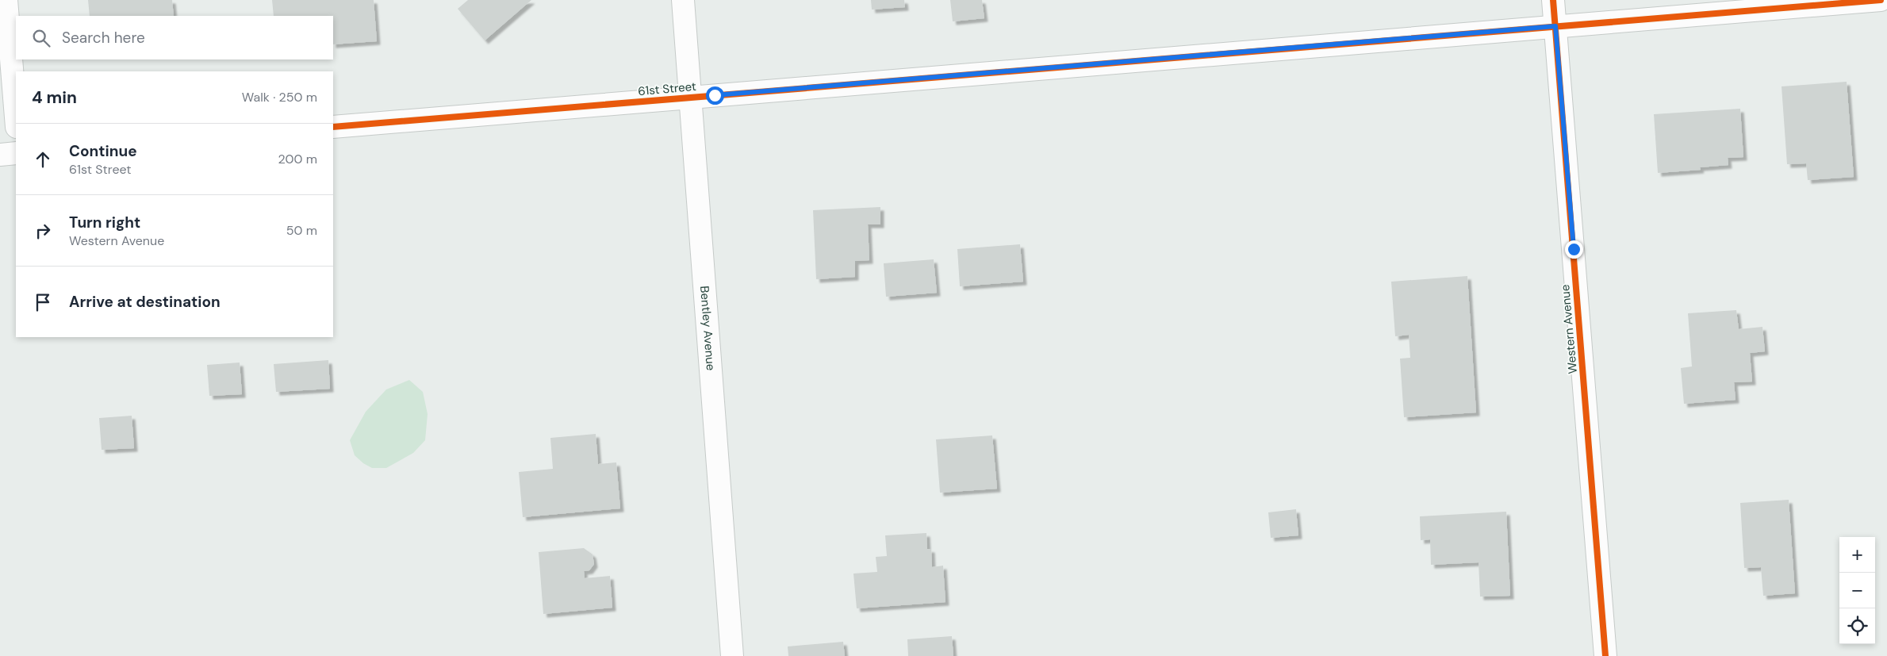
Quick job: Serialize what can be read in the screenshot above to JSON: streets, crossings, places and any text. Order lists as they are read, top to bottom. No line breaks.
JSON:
{"streets":{"street":["61st Street","Bentley Avenue","Western Avenue"]},"crossings":[["61st Street","Bentley Avenue"],["61st Street","Western Avenue"]],"page":{"search":"Search here","heading":["4 min","Walk · 250 m"],"list":[["Continue","61st Street","200 m"],["Turn right","Western Avenue","50 m"],"Arrive at destination"],"map_buttons":["+","−"]}}
